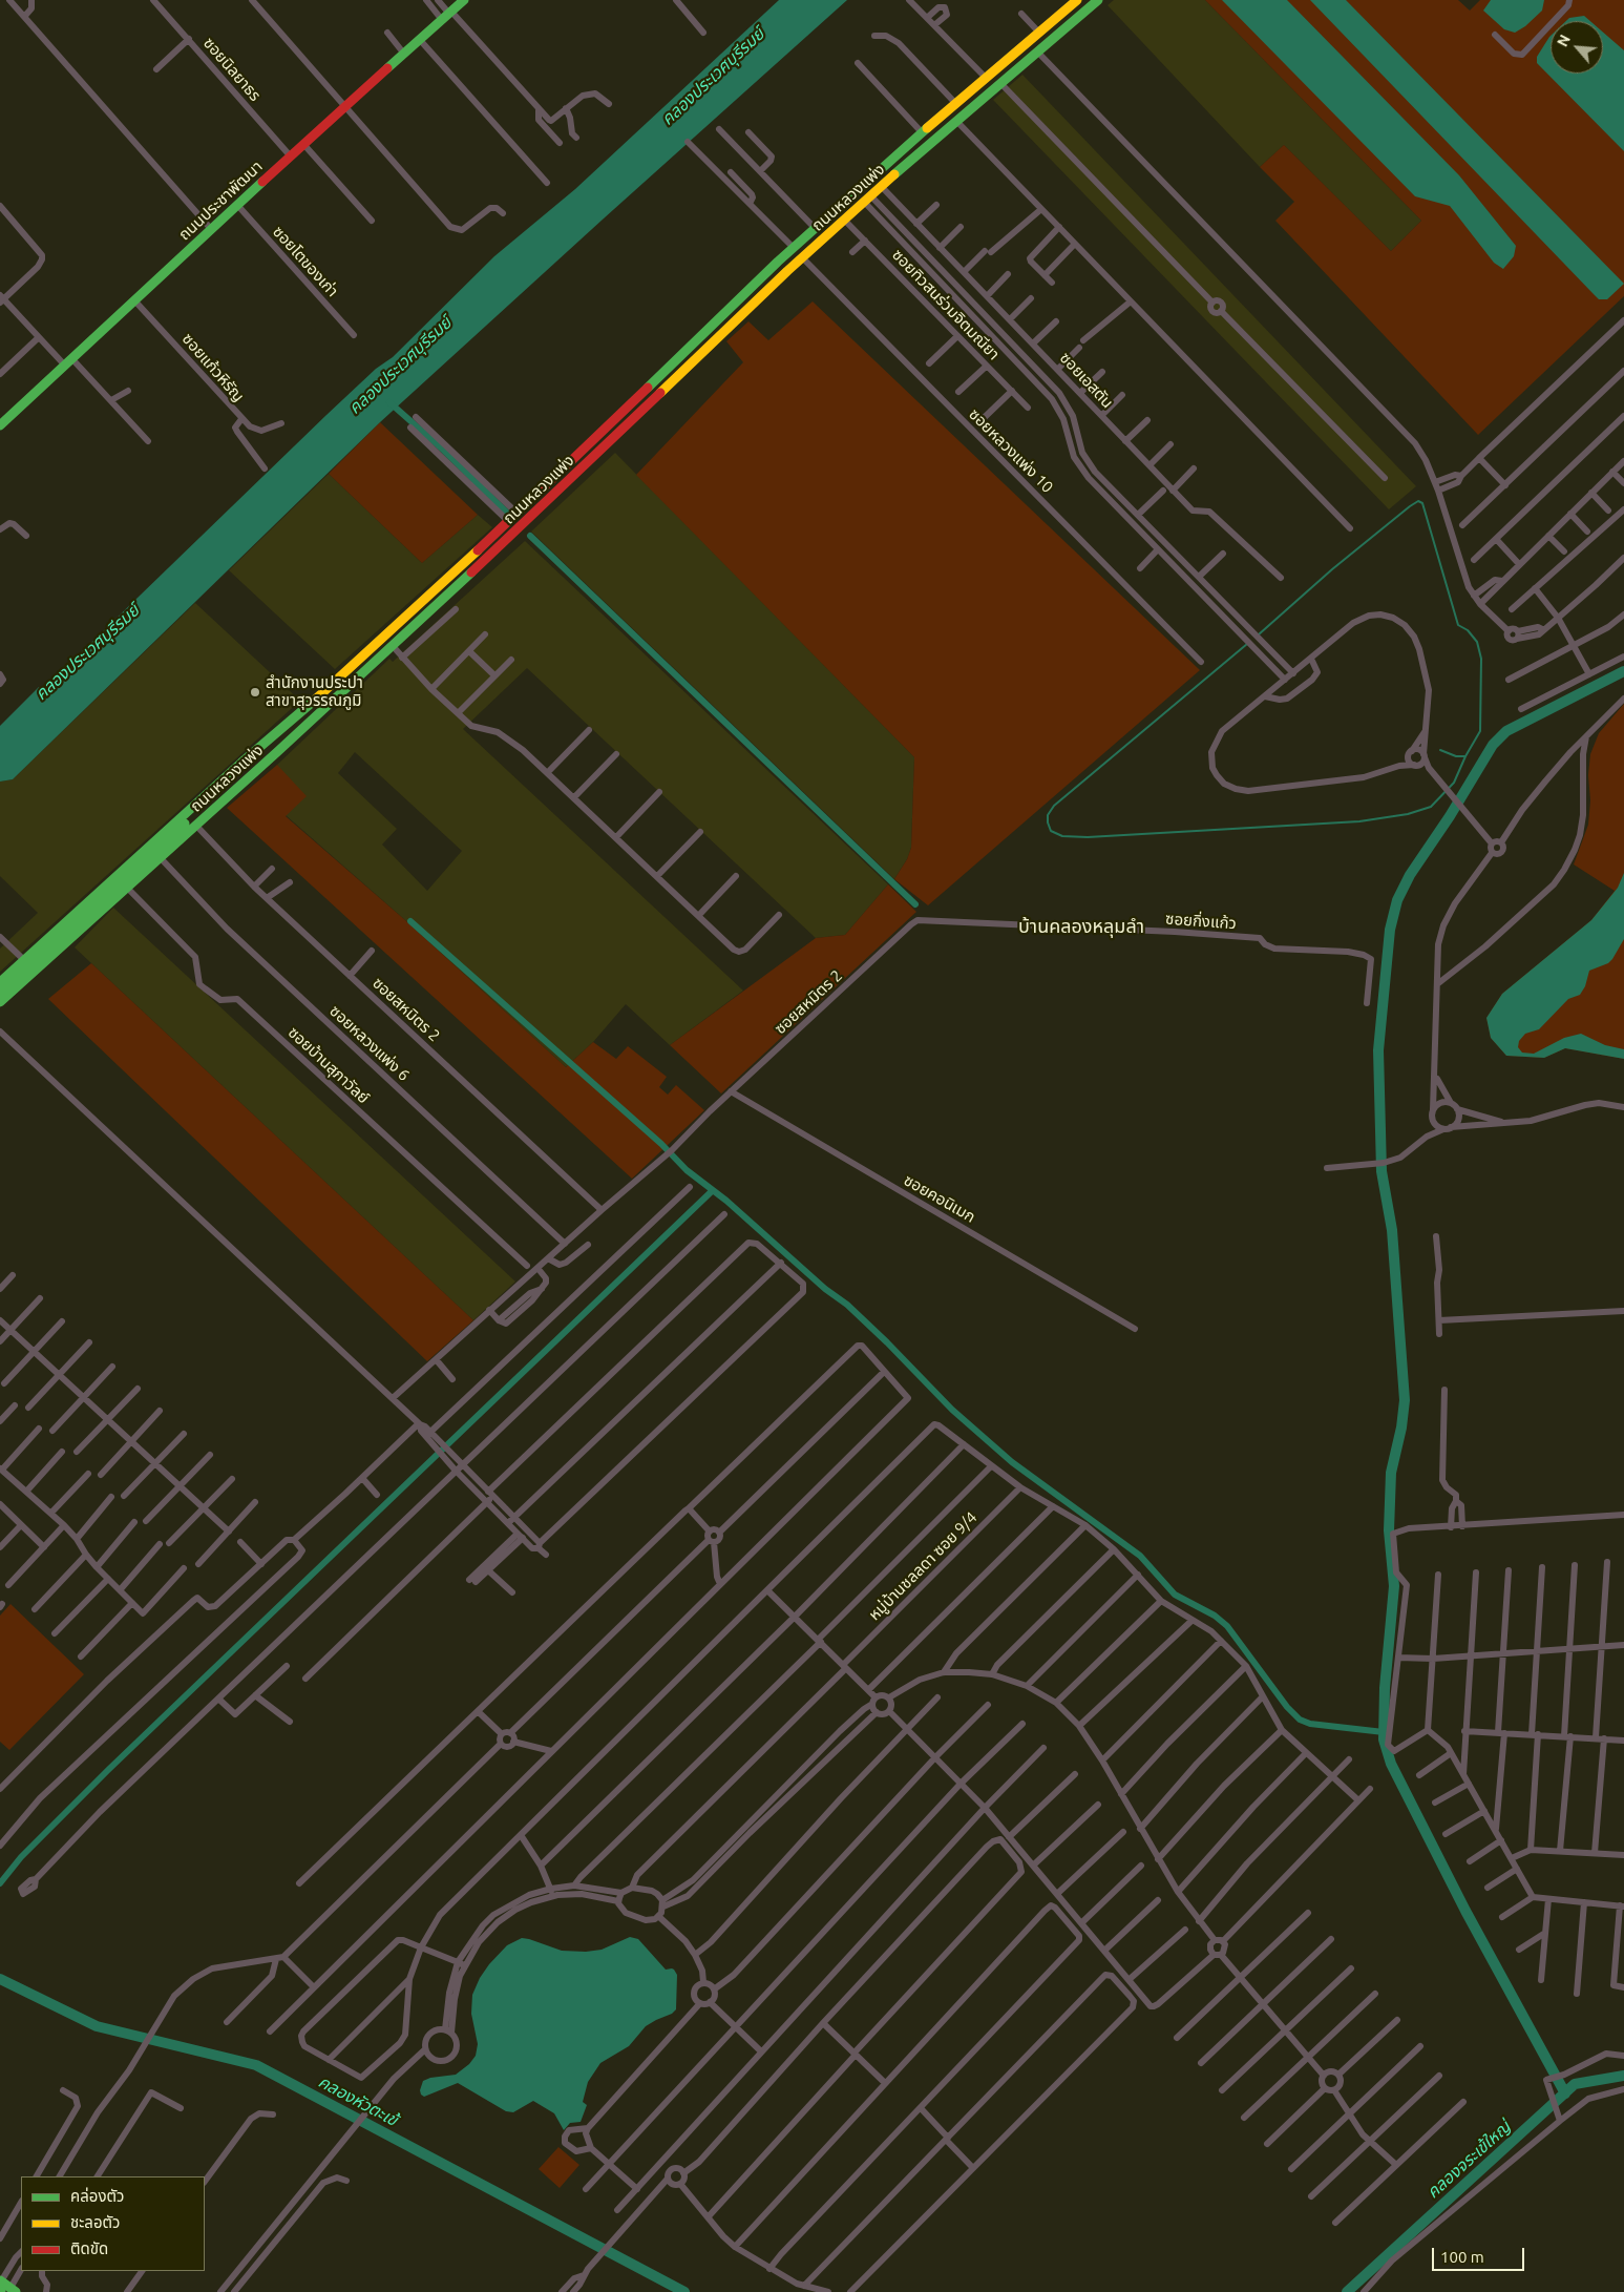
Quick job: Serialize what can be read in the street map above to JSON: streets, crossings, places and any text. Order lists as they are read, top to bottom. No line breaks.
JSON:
{"streets":{"main road":["ถนนหลวงแพ่ง","ถนนประชาพัฒนา"],"street":["ซอยนิลยาธร","ซอยโตของเก่า","ซอยทิวสนร่วมจิตมณียา","ซอยแก้วหิรัญ","ซอยเอสตัน","ซอยหลวงแพ่ง 10","ซอยกิ่งแก้ว","ซอยสหมิตร 2","ซอยหลวงแพ่ง 6","ซอยบ้านสุภาวัลย์","ซอยคอนิเมก","หมู่บ้านชลลดา ซอย 9/4"]},"crossings":[["ซอยนิลยาธร","ถนนประชาพัฒนา"],["ถนนหลวงแพ่ง","ซอยทิวสนร่วมจิตมณียา"],["ถนนหลวงแพ่ง","ซอยเอสตัน"],["ถนนหลวงแพ่ง","ซอยหลวงแพ่ง 10"],["ถนนหลวงแพ่ง","ซอยสหมิตร 2"],["ถนนหลวงแพ่ง","ซอยหลวงแพ่ง 6"],["ถนนหลวงแพ่ง","ซอยบ้านสุภาวัลย์"],["ถนนประชาพัฒนา","ซอยโตของเก่า"],["ถนนประชาพัฒนา","ซอยแก้วหิรัญ"],["ซอยกิ่งแก้ว","ซอยสหมิตร 2"],["ซอยสหมิตร 2","ซอยหลวงแพ่ง 6"],["ซอยสหมิตร 2","ซอยคอนิเมก"]],"districts":["บ้านคลองหลุมลำ"],"water":["คลองประเวศบุรีรมย์","คลองหัวตะเข้","คลองจระเข้ใหญ่"],"places":["สำนักงานประปา สาขาสุวรรณภูมิ"],"legend":["คล่องตัว","ชะลอตัว","ติดขัด"],"scale_bar":"100 m","north":"top left"}
